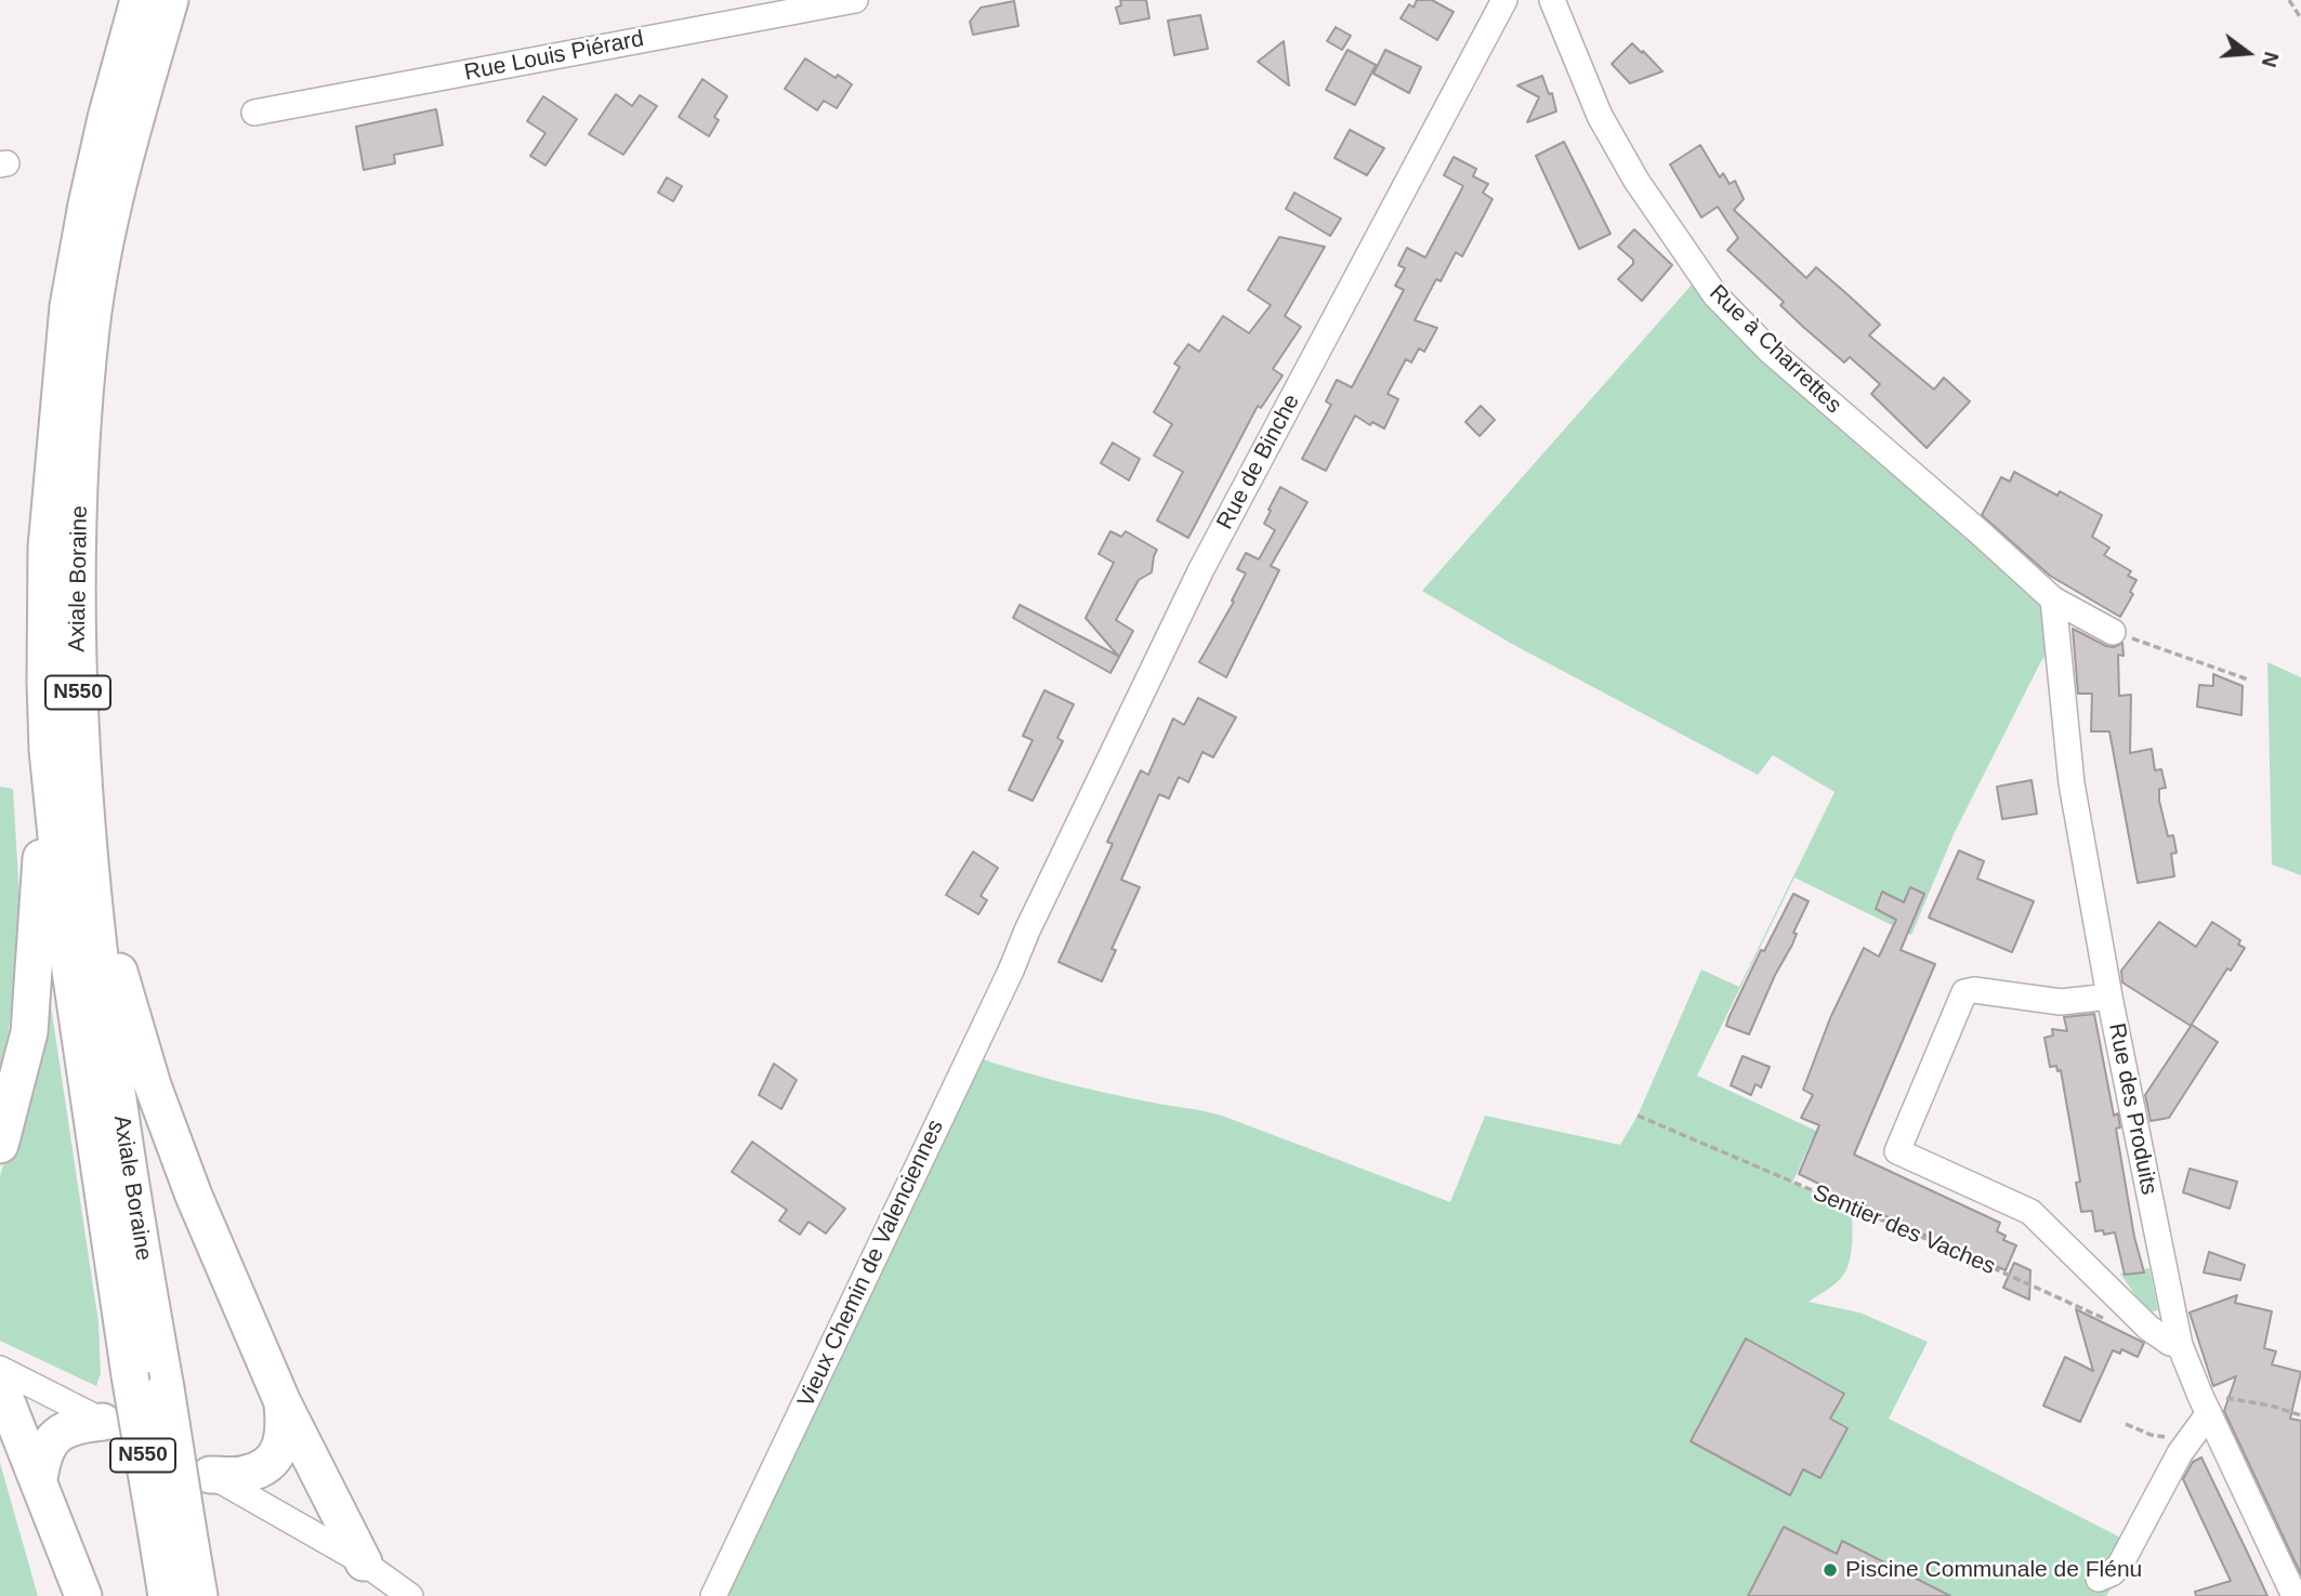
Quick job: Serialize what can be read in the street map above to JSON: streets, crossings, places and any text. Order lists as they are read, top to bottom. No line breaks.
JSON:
{"streets":{"highway":["Axiale Boraine","N550"],"street":["Rue Louis Piérard","Rue à Charrettes","Rue de Binche","Rue des Produits","Vieux Chemin de Valenciennes"],"path":["Sentier des Vaches"]},"crossings":[["Rue à Charrettes","Rue des Produits"],["Rue de Binche","Vieux Chemin de Valenciennes"],["Axiale Boraine","N550"]],"places":["Piscine Communale de Flénu"],"north":"right"}
